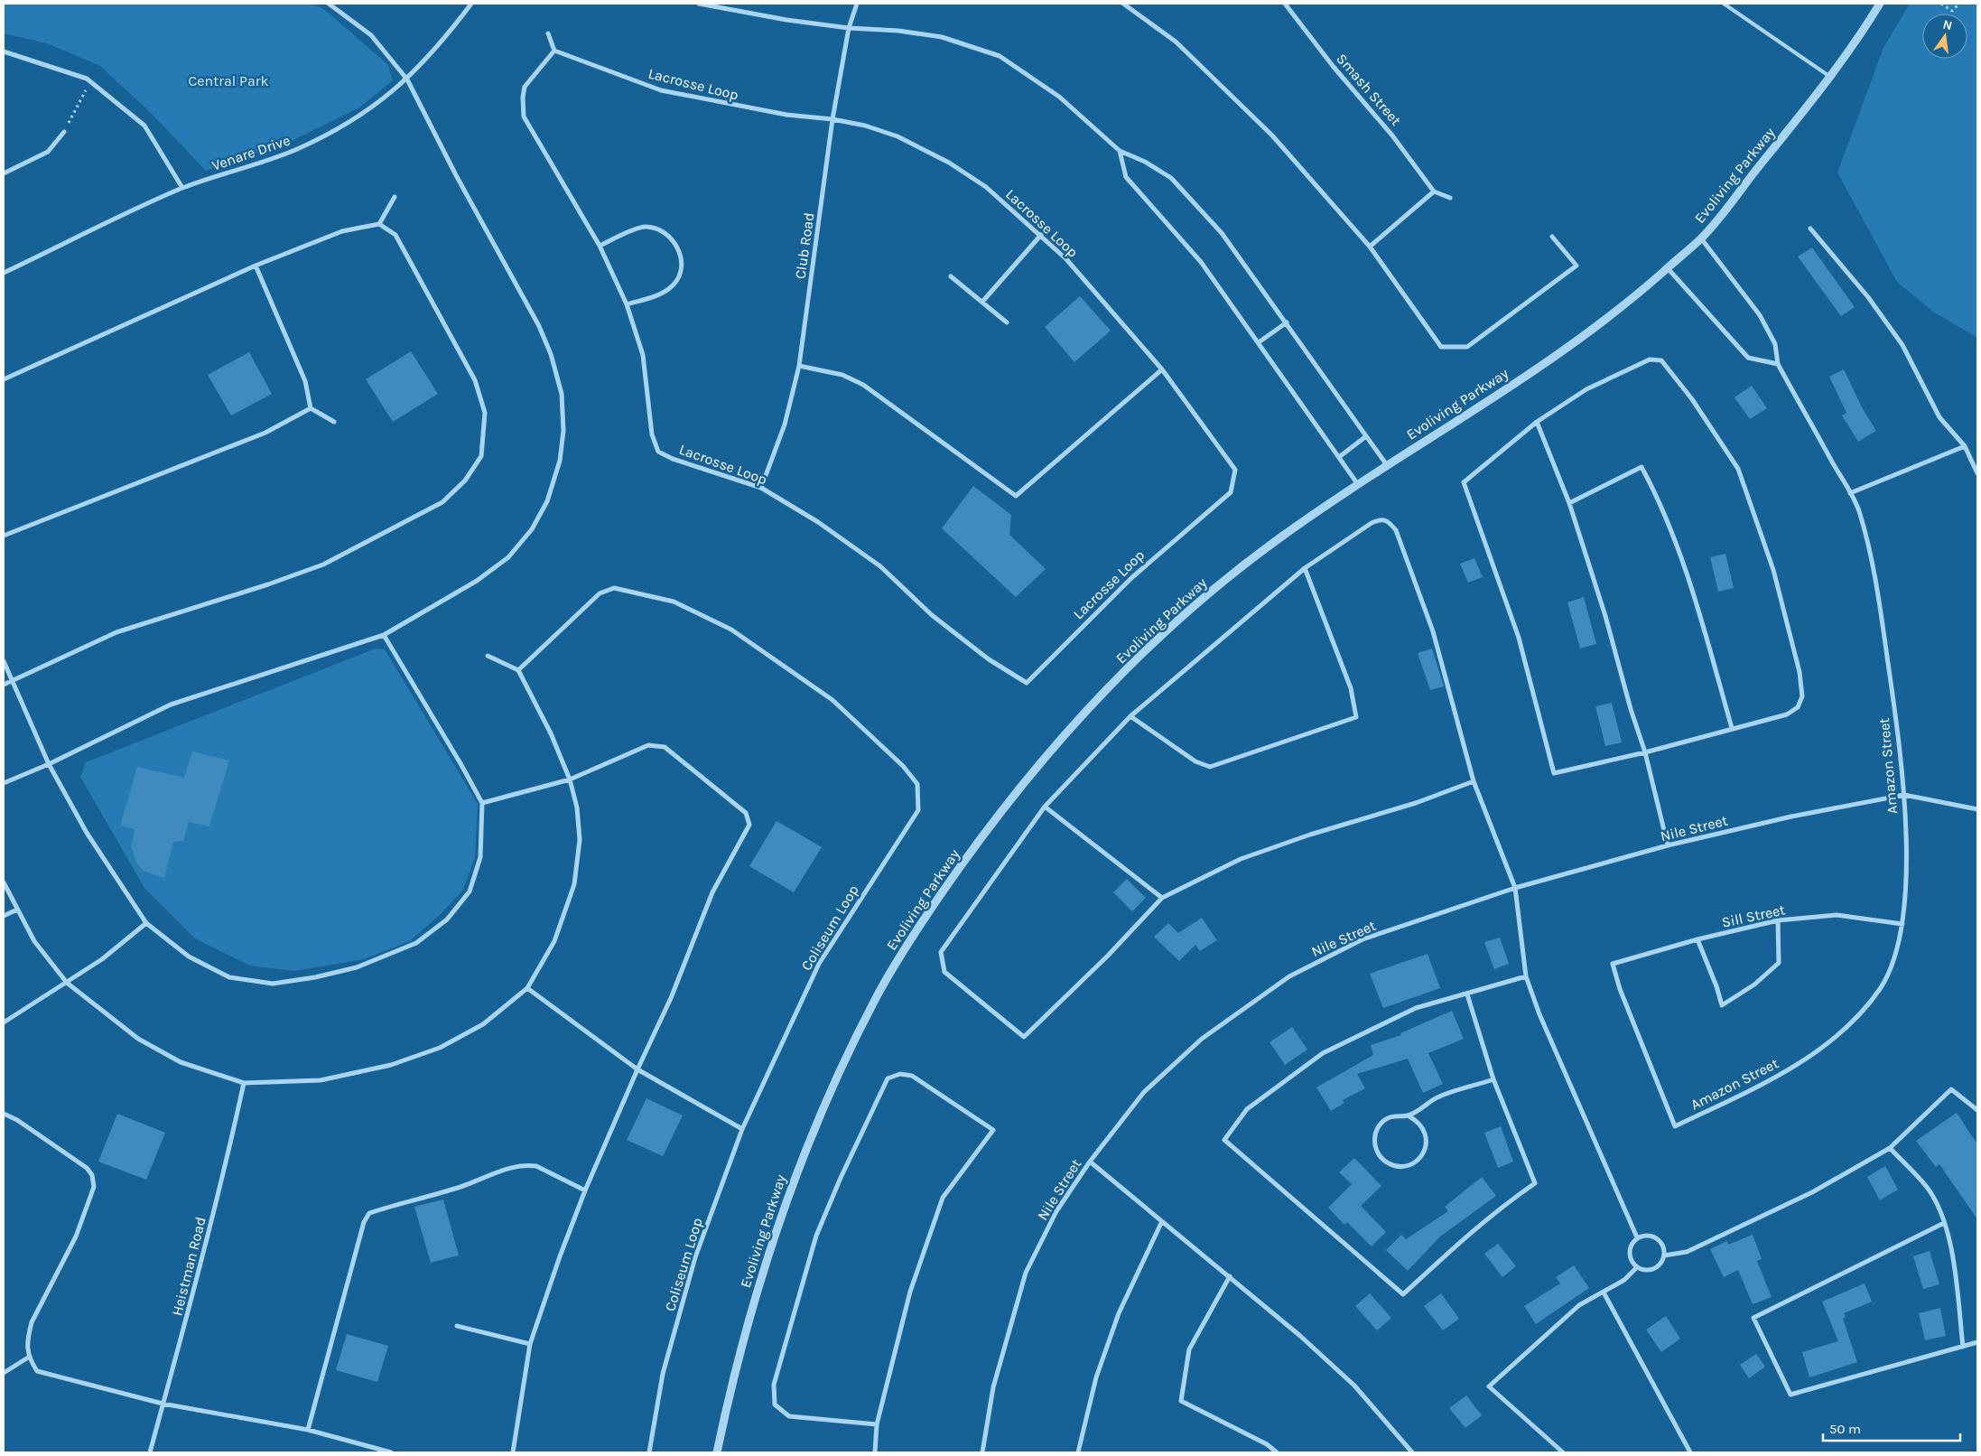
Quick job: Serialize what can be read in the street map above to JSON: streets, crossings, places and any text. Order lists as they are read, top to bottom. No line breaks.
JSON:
{"streets":{"street":["Lacrosse Loop","Smash Street","Venare Drive","Evoliving Parkway","Club Road","Amazon Street","Nile Street","Sill Street","Coliseum Loop","Heistman Road"]},"crossings":[["Lacrosse Loop","Club Road"],["Evoliving Parkway","Amazon Street"],["Amazon Street","Nile Street"],["Amazon Street","Sill Street"]],"parks":["Central Park"],"scale_bar":"50 m","north":"top"}
